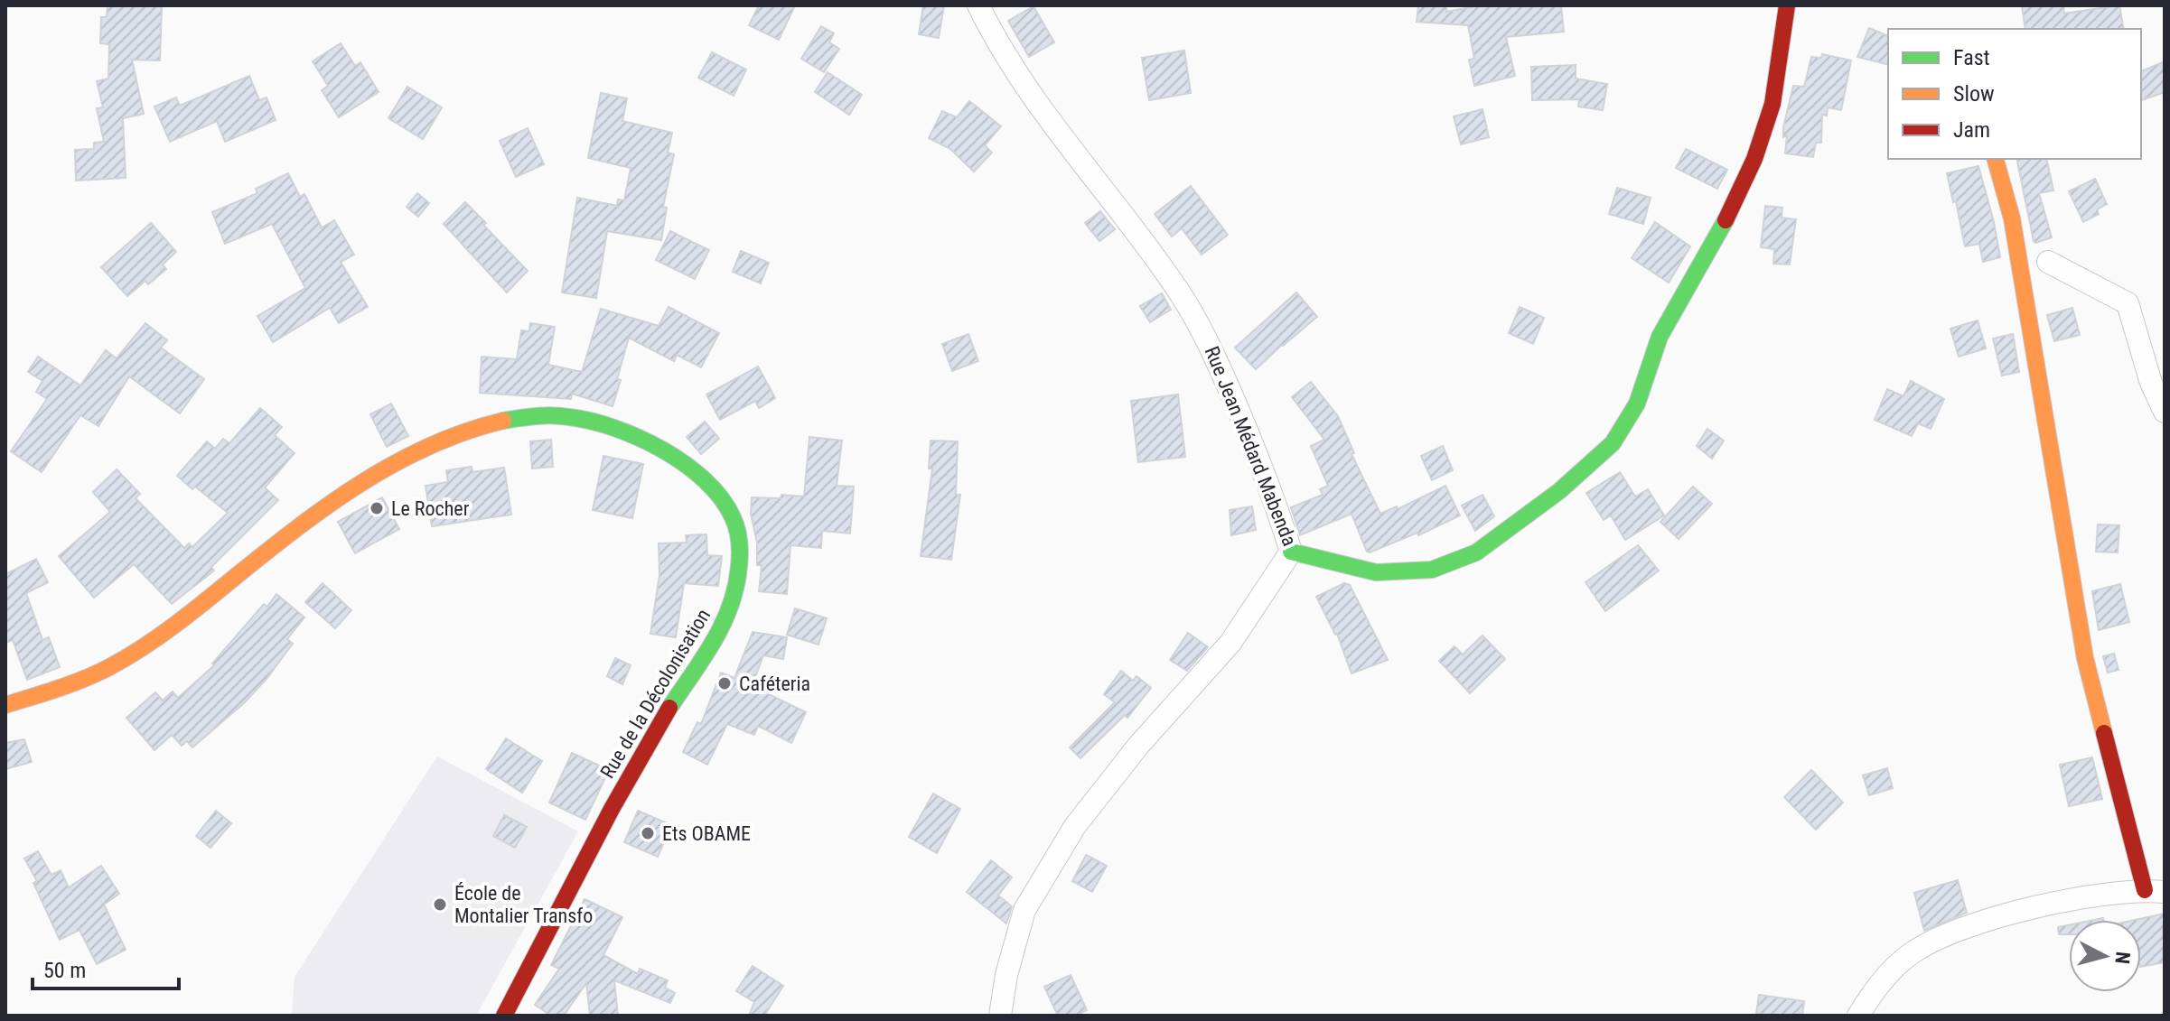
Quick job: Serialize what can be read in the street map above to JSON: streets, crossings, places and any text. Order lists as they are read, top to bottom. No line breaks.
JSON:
{"streets":{"street":["Rue Jean Médard Mabenda","Rue de la Décolonisation"]},"places":["Le Rocher","Caféteria","Ets OBAME","École de Montalier Transfo"],"legend":["Fast","Slow","Jam"],"scale_bar":"50 m","north":"right"}
